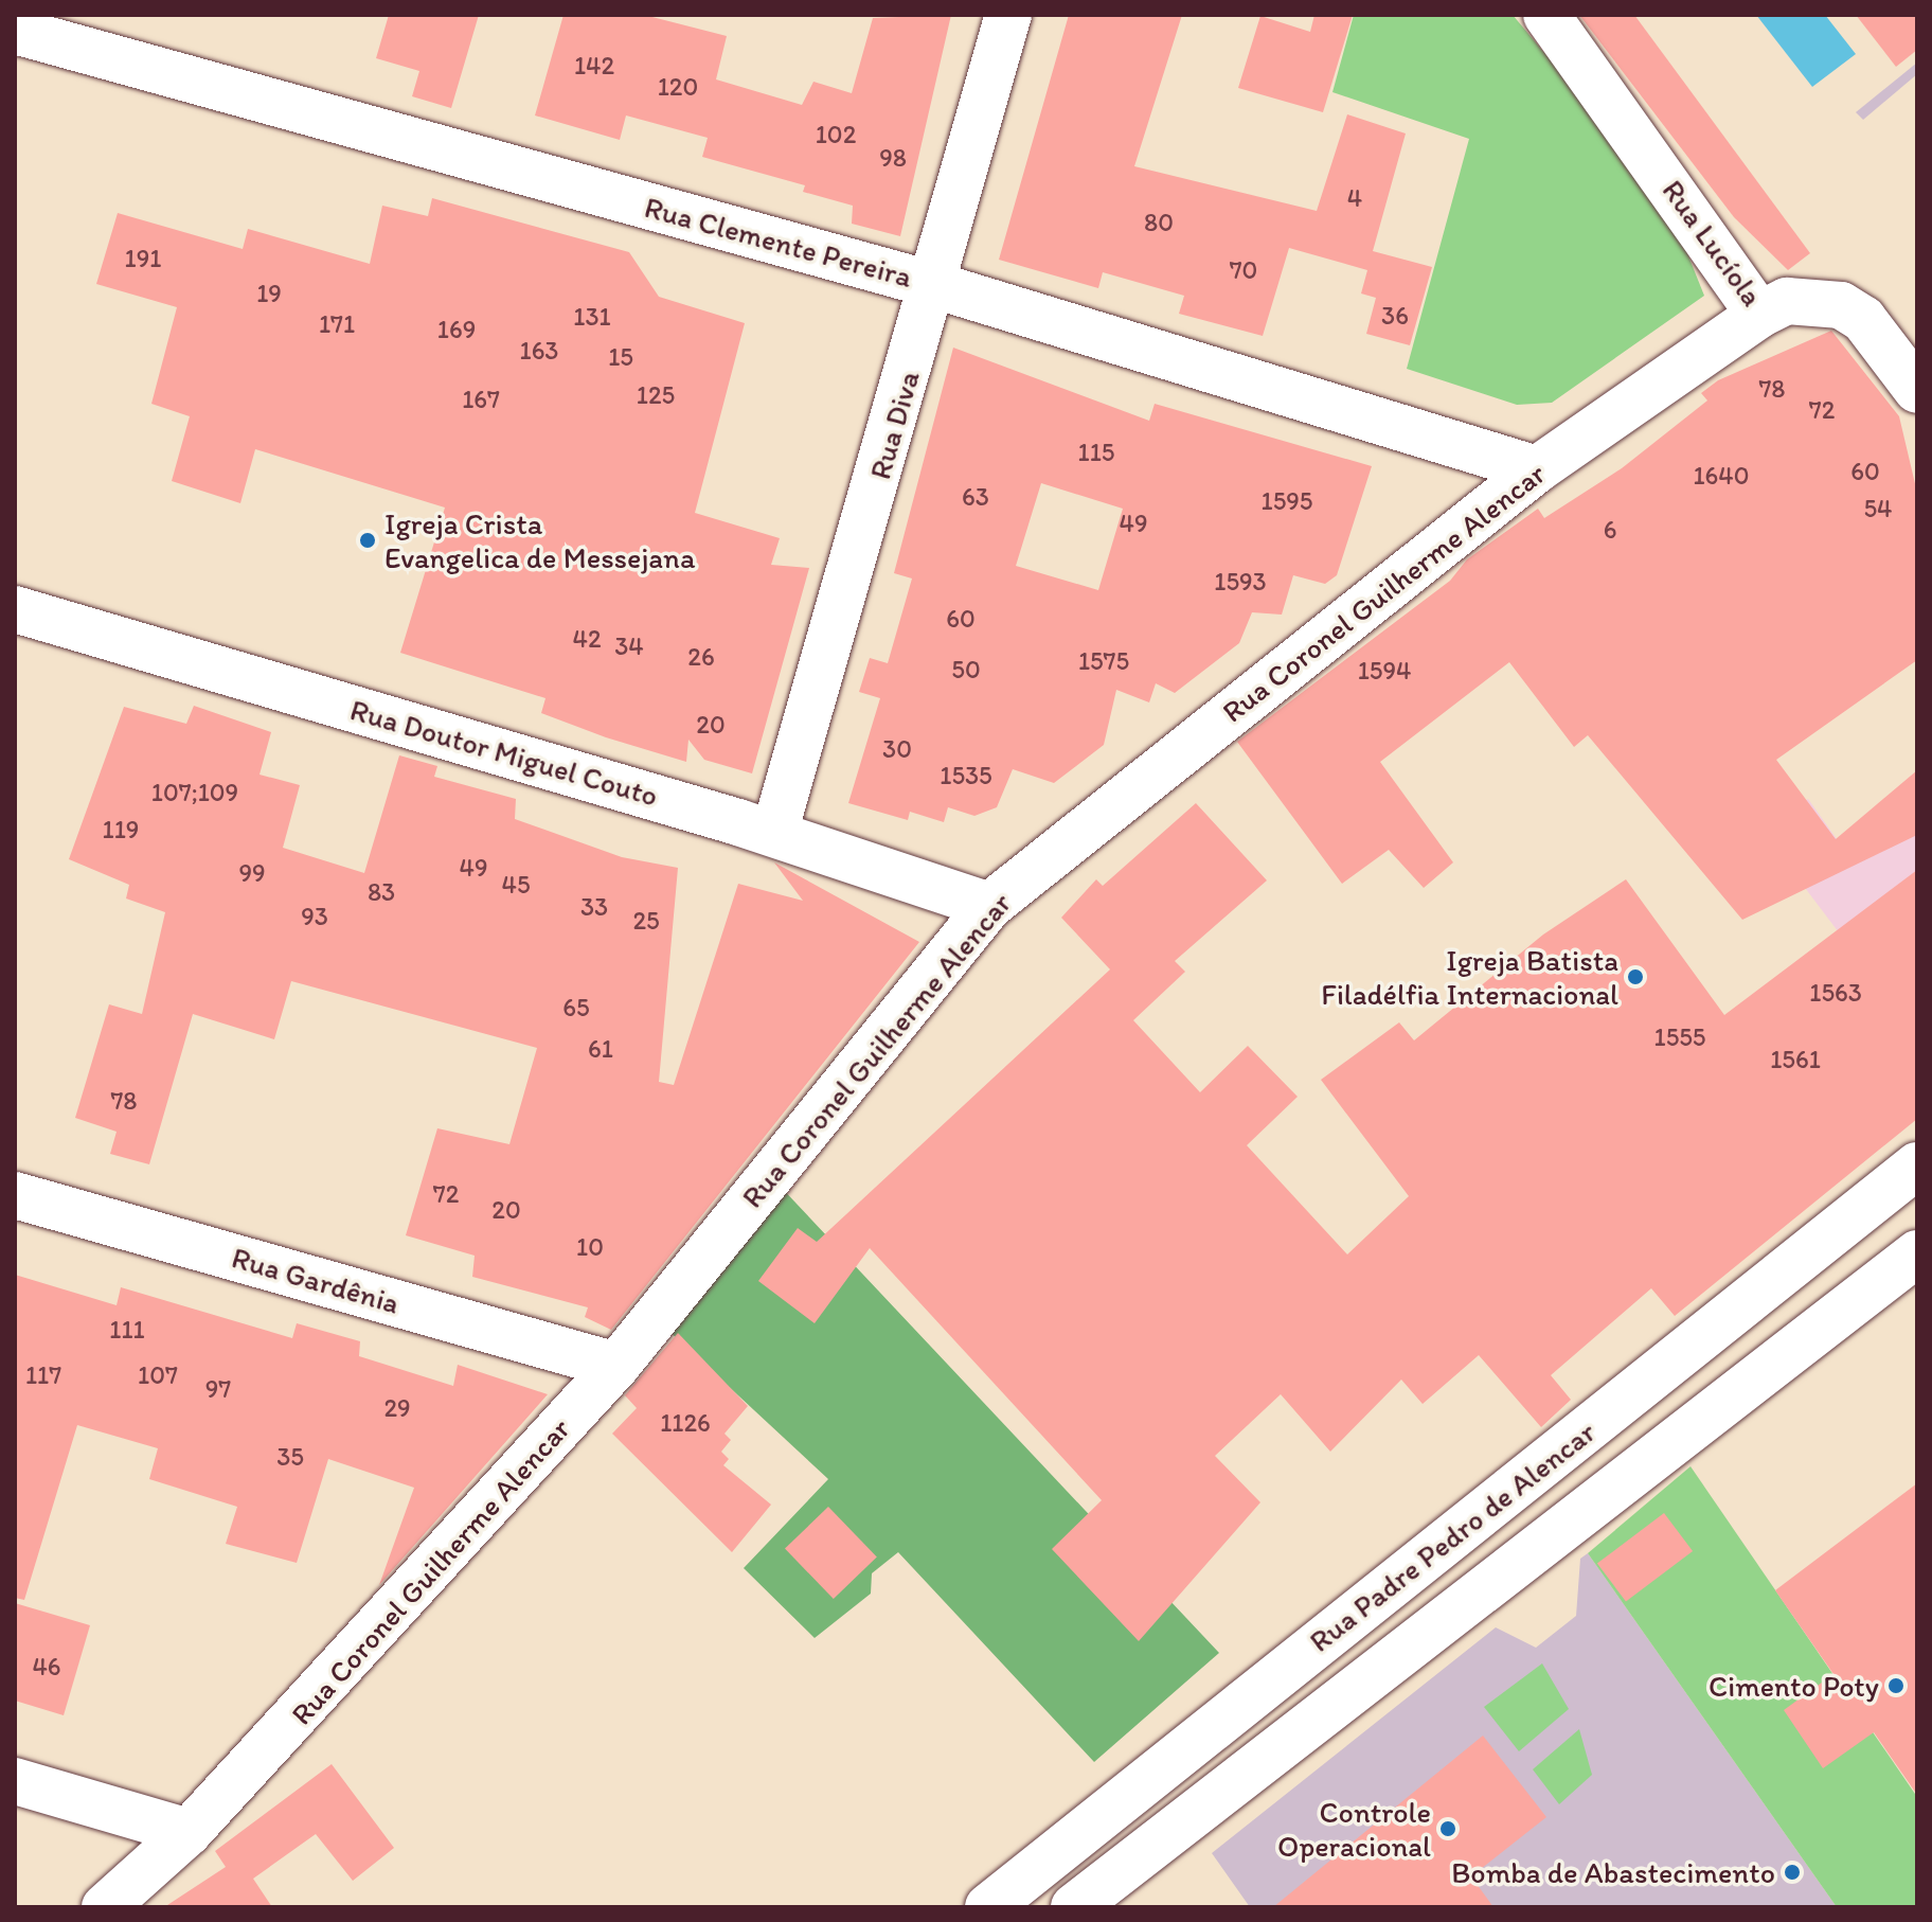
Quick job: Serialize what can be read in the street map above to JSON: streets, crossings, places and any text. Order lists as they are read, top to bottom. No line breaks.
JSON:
{"streets":{"street":["Rua Clemente Pereira","Rua Lucíola","Rua Diva","Rua Coronel Guilherme Alencar","Rua Doutor Miguel Couto","Rua Gardênia","Rua Padre Pedro de Alencar"]},"crossings":[["Rua Clemente Pereira","Rua Diva"],["Rua Clemente Pereira","Rua Coronel Guilherme Alencar"],["Rua Lucíola","Rua Coronel Guilherme Alencar"],["Rua Diva","Rua Doutor Miguel Couto"],["Rua Coronel Guilherme Alencar","Rua Doutor Miguel Couto"],["Rua Coronel Guilherme Alencar","Rua Gardênia"]],"places":["Igreja Crista Evangelica de Messejana","Igreja Batista Filadélfia Internacional","Cimento Poty","Controle Operacional","Bomba de Abastecimento"],"house_numbers":["142","120","102","98","4","80","191","70","19","36","131","171","169","163","15","78","125","167","72","115","60","1640","63","1595","54","49","6","1593","60","42","34","26","1575","50","1594","20","30","1535","107;109","119","49","99","45","83","33","93","25","1563","65","1555","61","1561","78","72","20","10","111","117","107","97","29","1126","35","46"]}
